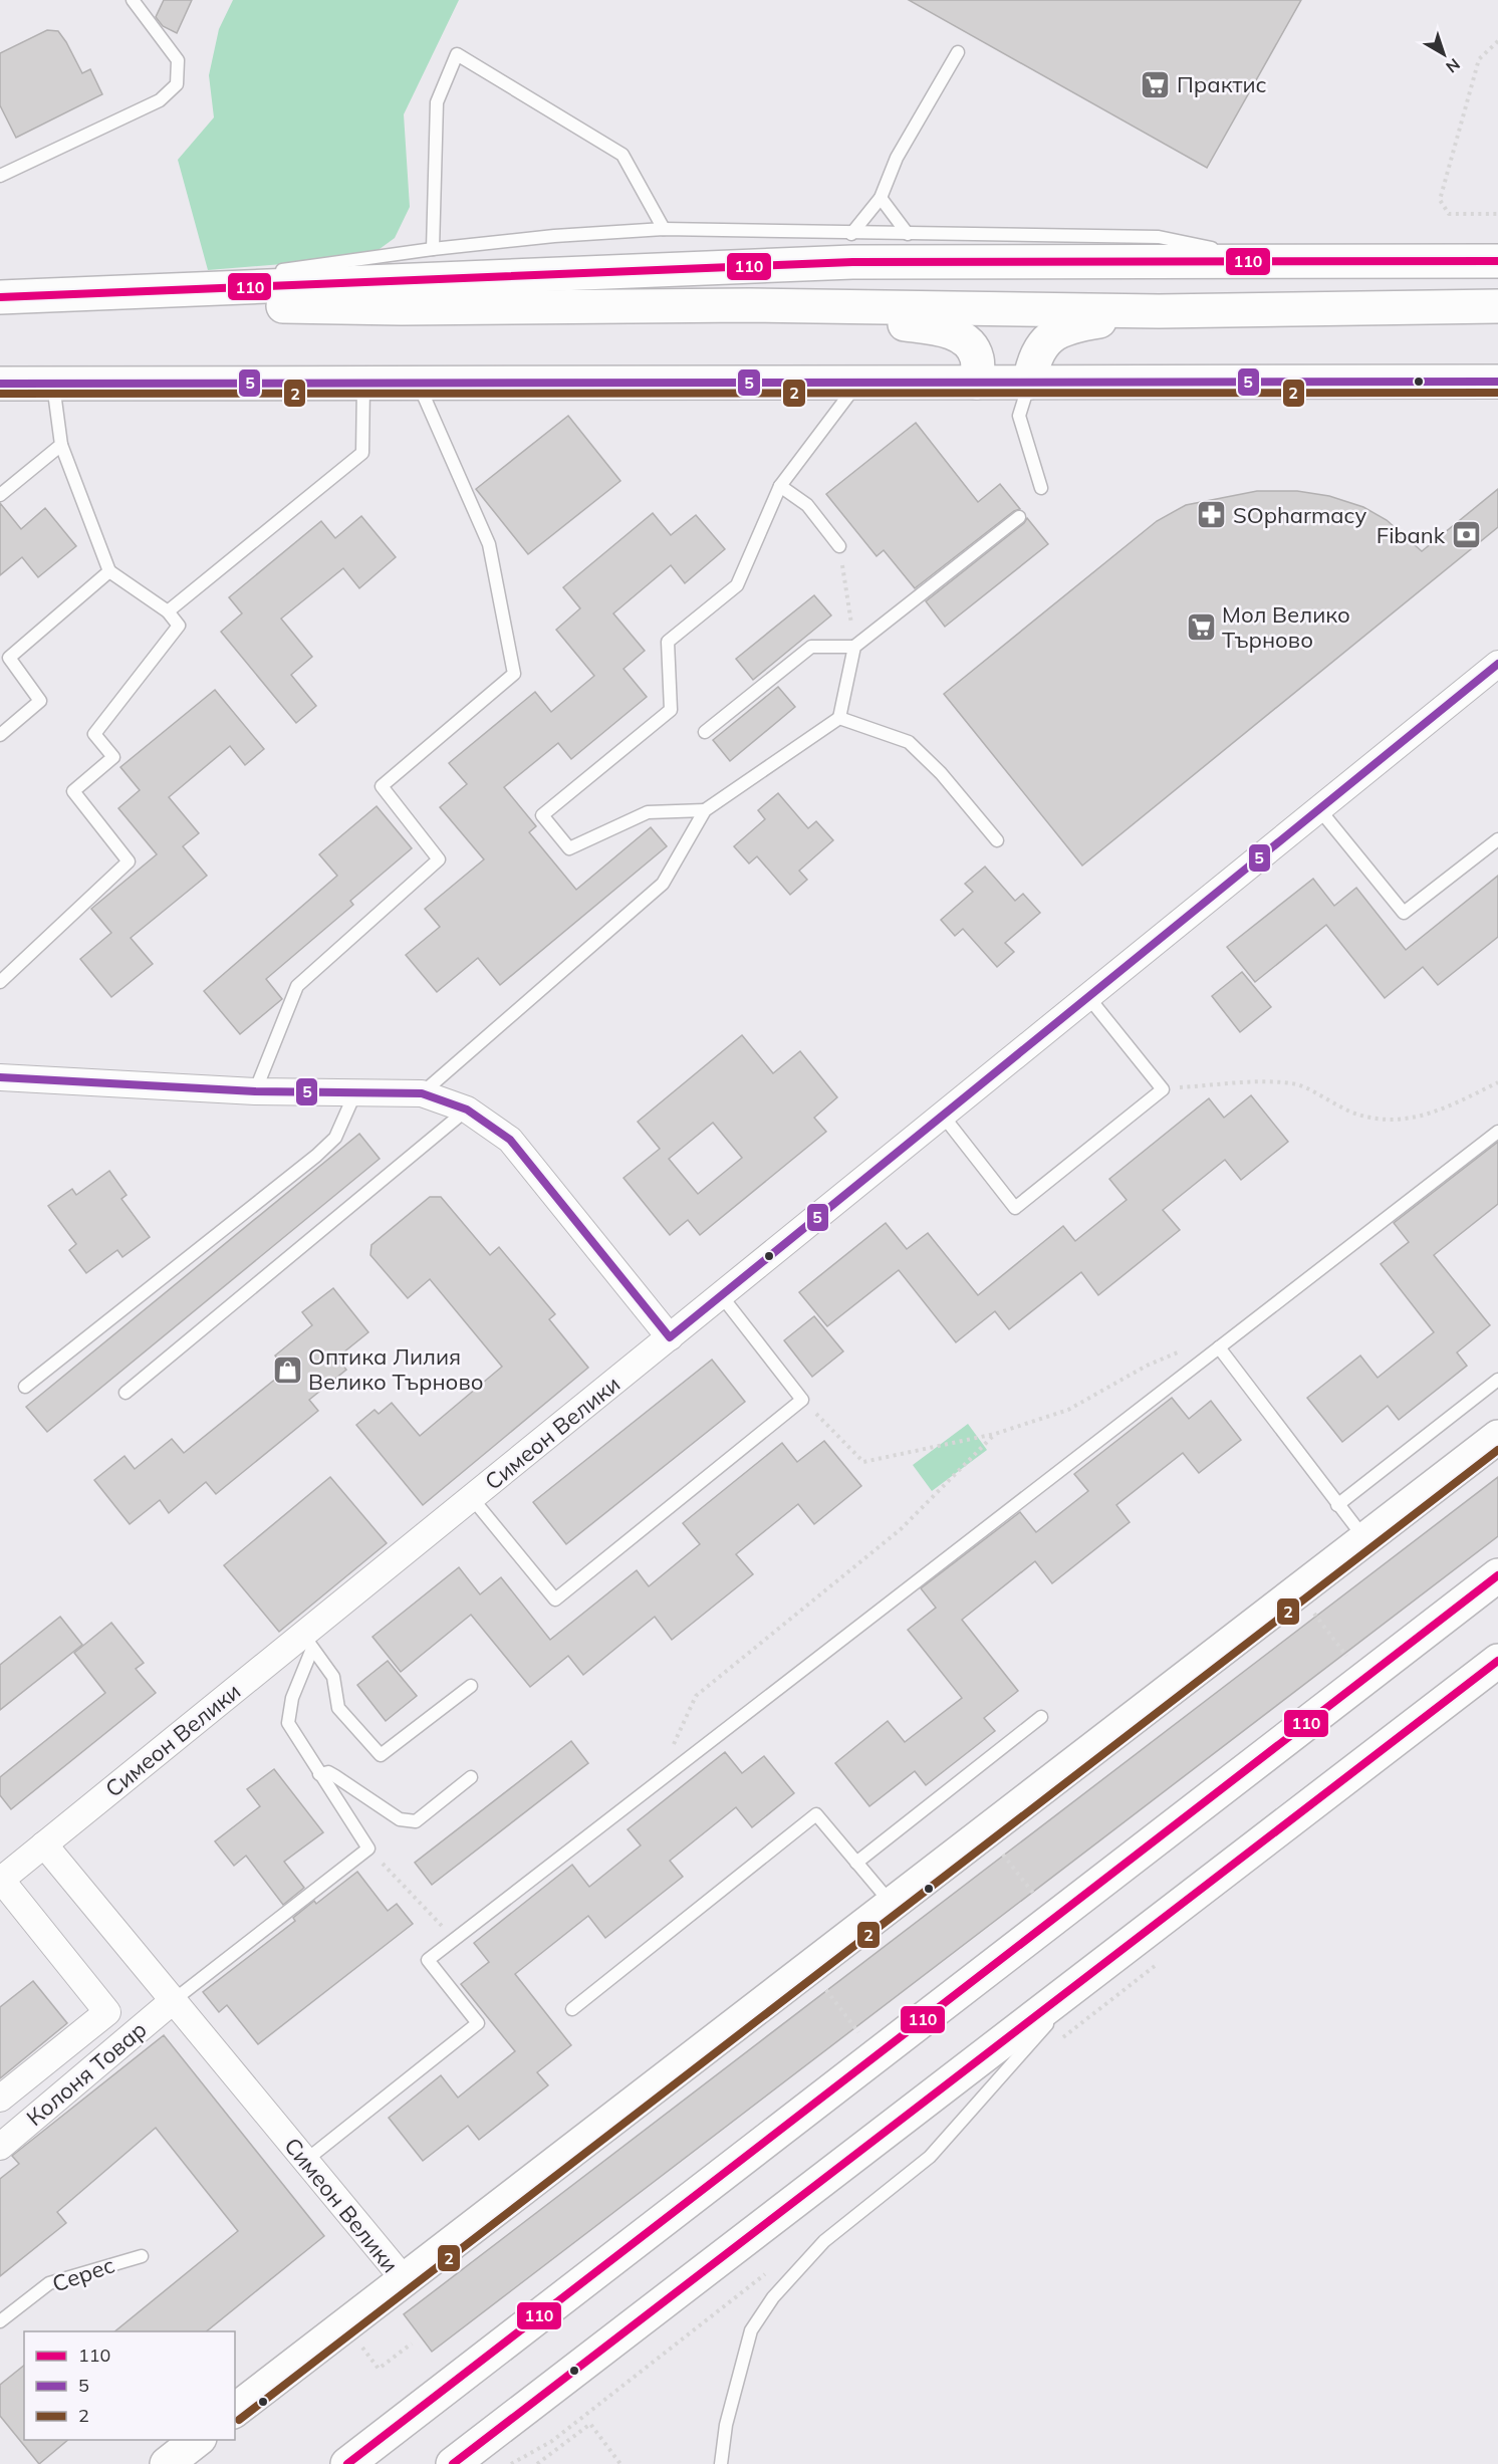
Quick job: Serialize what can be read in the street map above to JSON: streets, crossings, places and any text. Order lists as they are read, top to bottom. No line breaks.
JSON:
{"streets":{"street":["Симеон Велики","Колоня Товар"],"lane":["Серес"]},"crossings":[["Симеон Велики","Колоня Товар"]],"places":{"supermarket":["Практис","Мол Велико Търново"],"pharmacy":["SOpharmacy"],"bank":["Fibank"],"shop":["Оптика Лилия Велико Търново"]},"lines":["transit line 110","transit line 5","transit line 2"],"legend":["110","5","2"],"north":"bottom right"}
